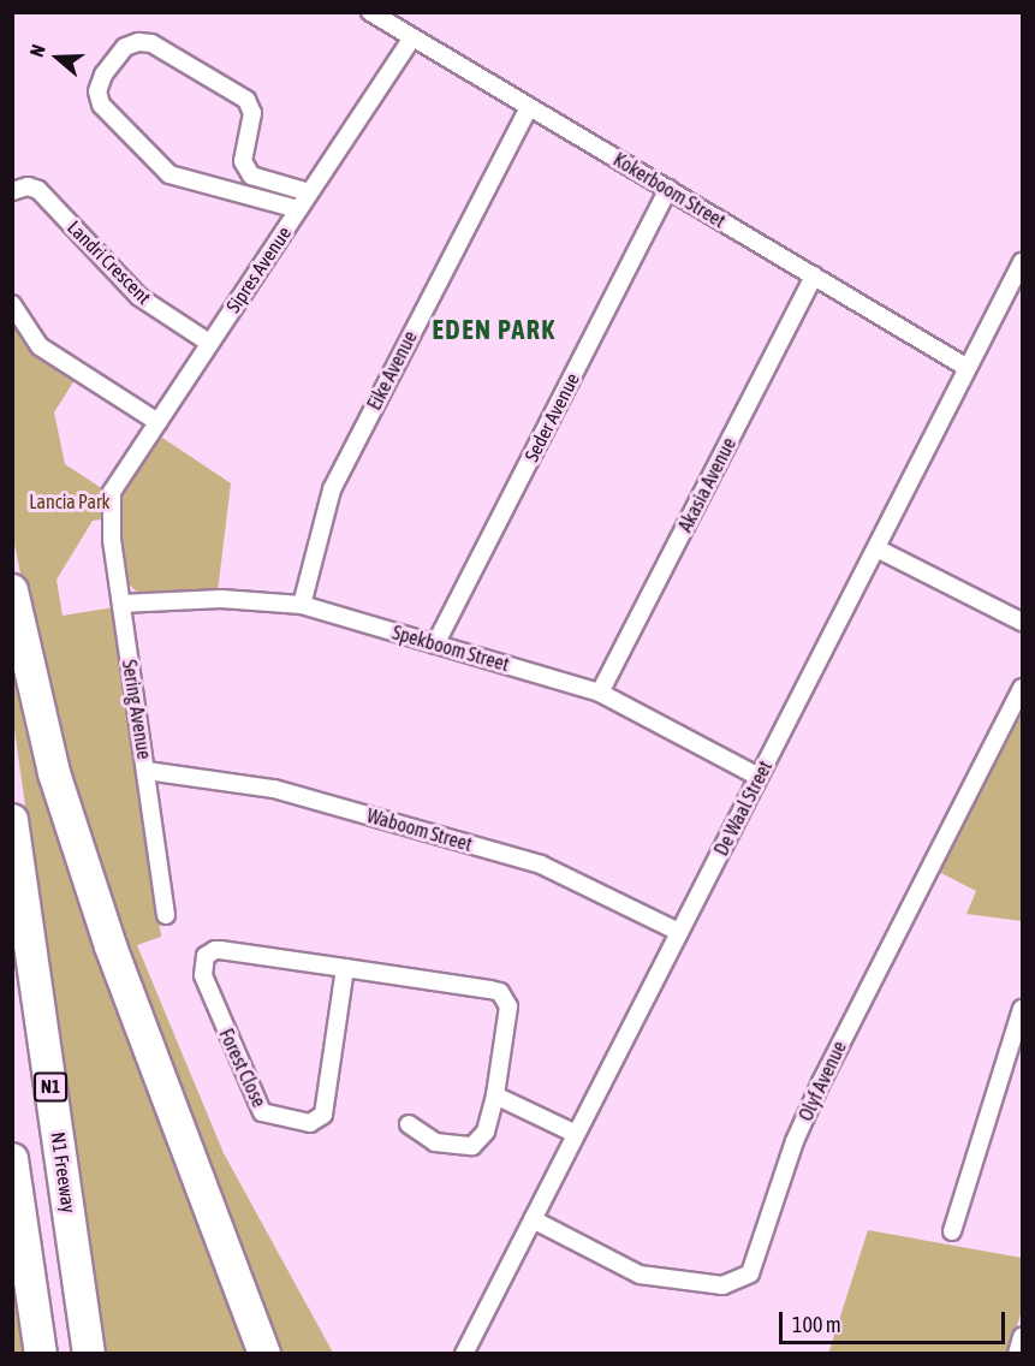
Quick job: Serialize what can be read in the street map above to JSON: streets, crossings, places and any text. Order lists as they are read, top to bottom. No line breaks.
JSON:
{"streets":{"highway":["N1","N1 Freeway"],"street":["Kokerboom Street","Landri Crescent","Sipres Avenue","Eike Avenue","Seder Avenue","Akasia Avenue","Spekboom Street","Sering Avenue","De Waal Street","Waboom Street","Forest Close","Olyf Avenue"]},"crossings":[["Kokerboom Street","Sipres Avenue"],["Kokerboom Street","Eike Avenue"],["Kokerboom Street","Seder Avenue"],["Kokerboom Street","Akasia Avenue"],["Kokerboom Street","De Waal Street"],["Landri Crescent","Sipres Avenue"],["Sipres Avenue","Sering Avenue"],["Eike Avenue","Spekboom Street"],["Seder Avenue","Spekboom Street"],["Akasia Avenue","Spekboom Street"],["Spekboom Street","Sering Avenue"],["Spekboom Street","De Waal Street"],["Sering Avenue","Waboom Street"],["De Waal Street","Waboom Street"],["De Waal Street","Olyf Avenue"]],"districts":["EDEN PARK"],"parks":["Lancia Park"],"scale_bar":"100 m","north":"left"}
